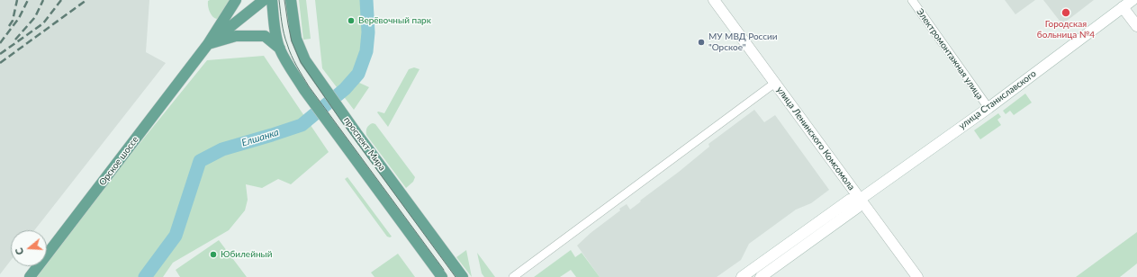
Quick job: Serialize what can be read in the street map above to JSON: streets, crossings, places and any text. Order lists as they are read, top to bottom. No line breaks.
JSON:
{"streets":{"main road":["улица Станиславского","улица Ленинского Комсомола","проспект Мира","Орское шоссе"],"street":["Электромонтажная улица"]},"crossings":[["Электромонтажная улица","улица Станиславского"],["улица Станиславского","улица Ленинского Комсомола"]],"water":["Елшанка"],"places":["Городская больница №4","Верёвочный парк","МУ МВД России \"Орское\"","Юбилейный"],"north":"left"}
